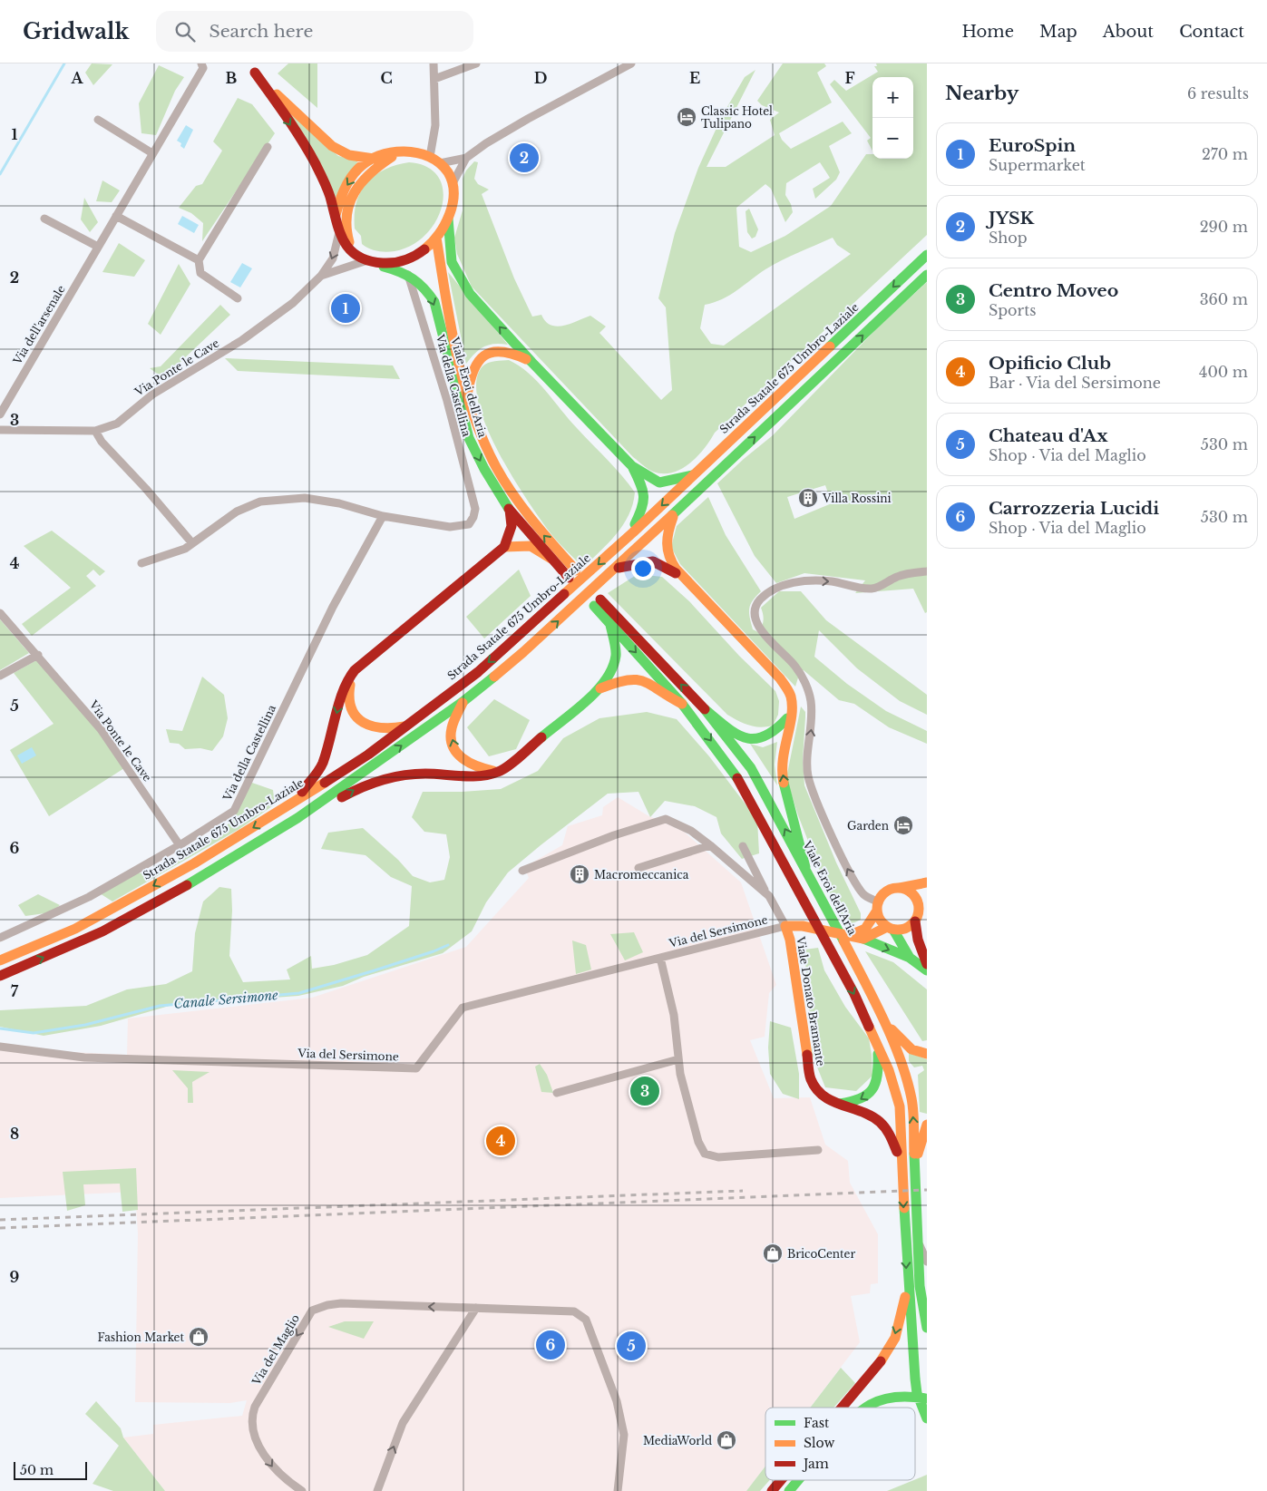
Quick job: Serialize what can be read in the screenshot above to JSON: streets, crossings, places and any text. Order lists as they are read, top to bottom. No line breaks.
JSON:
{"streets":{"main road":["Strada Statale 675 Umbro-Laziale","Viale Eroi dell'Aria","Viale Donato Bramante"],"street":["Via dell'arsenale","Via Ponte le Cave","Via della Castellina","Via del Sersimone","Via del Maglio"]},"crossings":[["Via Ponte le Cave","Via della Castellina"],["Via Ponte le Cave","Viale Eroi dell'Aria"],["Via della Castellina","Viale Eroi dell'Aria"],["Viale Eroi dell'Aria","Viale Donato Bramante"],["Via del Sersimone","Viale Donato Bramante"]],"water":["Canale Sersimone"],"places":{"hotel":["Classic Hotel Tulipano","Garden"],"building":["Villa Rossini","Macromeccanica"],"shop":["BricoCenter","Fashion Market","MediaWorld"]},"legend":["Fast","Slow","Jam"],"scale_bar":"50 m","page":{"header":"Gridwalk","search":"Search here","nav":["Home","Map","About","Contact"],"heading":["Nearby","6 results"],"map_buttons":["+","−"],"list":[{"mark":"1","name":"EuroSpin","note":"Supermarket","value":"270 m"},{"mark":"2","name":"JYSK","note":"Shop","value":"290 m"},{"mark":"3","name":"Centro Moveo","note":"Sports","value":"360 m"},{"mark":"4","name":"Opificio Club","note":"Bar · Via del Sersimone","value":"400 m"},{"mark":"5","name":"Chateau d'Ax","note":"Shop · Via del Maglio","value":"530 m"},{"mark":"6","name":"Carrozzeria Lucidi","note":"Shop · Via del Maglio","value":"530 m"}],"pins":["2","1","3","4","6","5"],"scale":"50 m"},"grid":{"columns":["A","B","C","D","E","F"],"rows":["1","2","3","4","5","6","7","8","9"]}}
